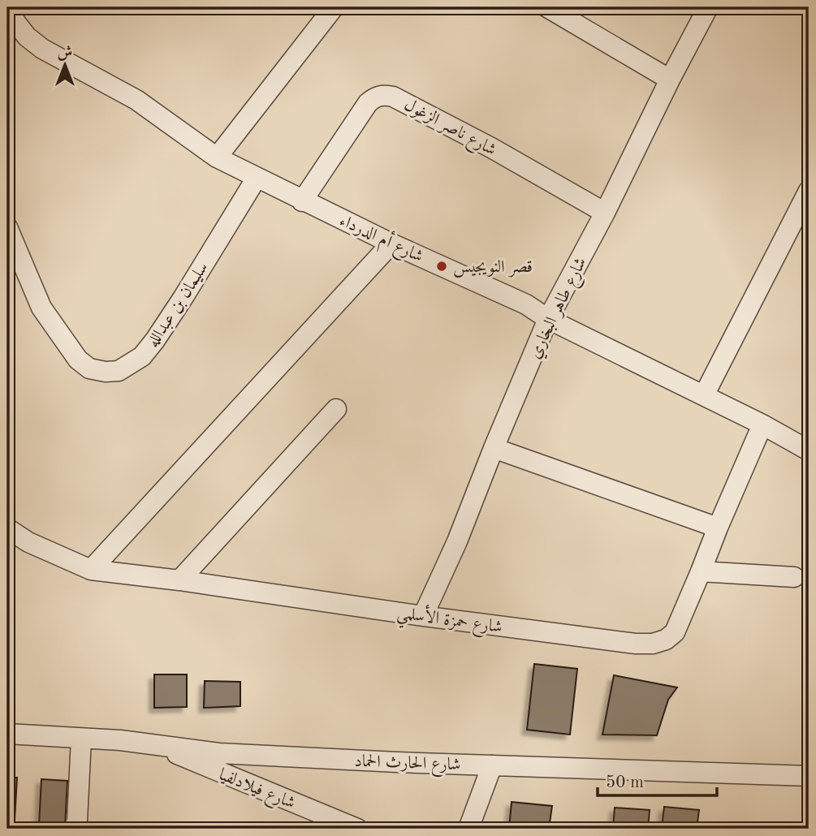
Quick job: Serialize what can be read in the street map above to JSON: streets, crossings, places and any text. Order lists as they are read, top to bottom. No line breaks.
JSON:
{"streets":{"street":["شارع ناصر الزغول","شارع أم الدرداء","سليمان بن عبدالله","شارع طاهر البخاري","شارع حمزة الأسلمي","شارع الحارث الحماد","شارع فيلادلفيا"]},"crossings":[["شارع ناصر الزغول","شارع أم الدرداء"],["شارع ناصر الزغول","شارع طاهر البخاري"],["شارع أم الدرداء","سليمان بن عبدالله"],["شارع أم الدرداء","شارع طاهر البخاري"],["شارع أم الدرداء","شارع حمزة الأسلمي"],["شارع طاهر البخاري","شارع حمزة الأسلمي"],["شارع الحارث الحماد","شارع فيلادلفيا"]],"places":["قصر النويجيس"],"scale_bar":"50 m","north":"top"}
